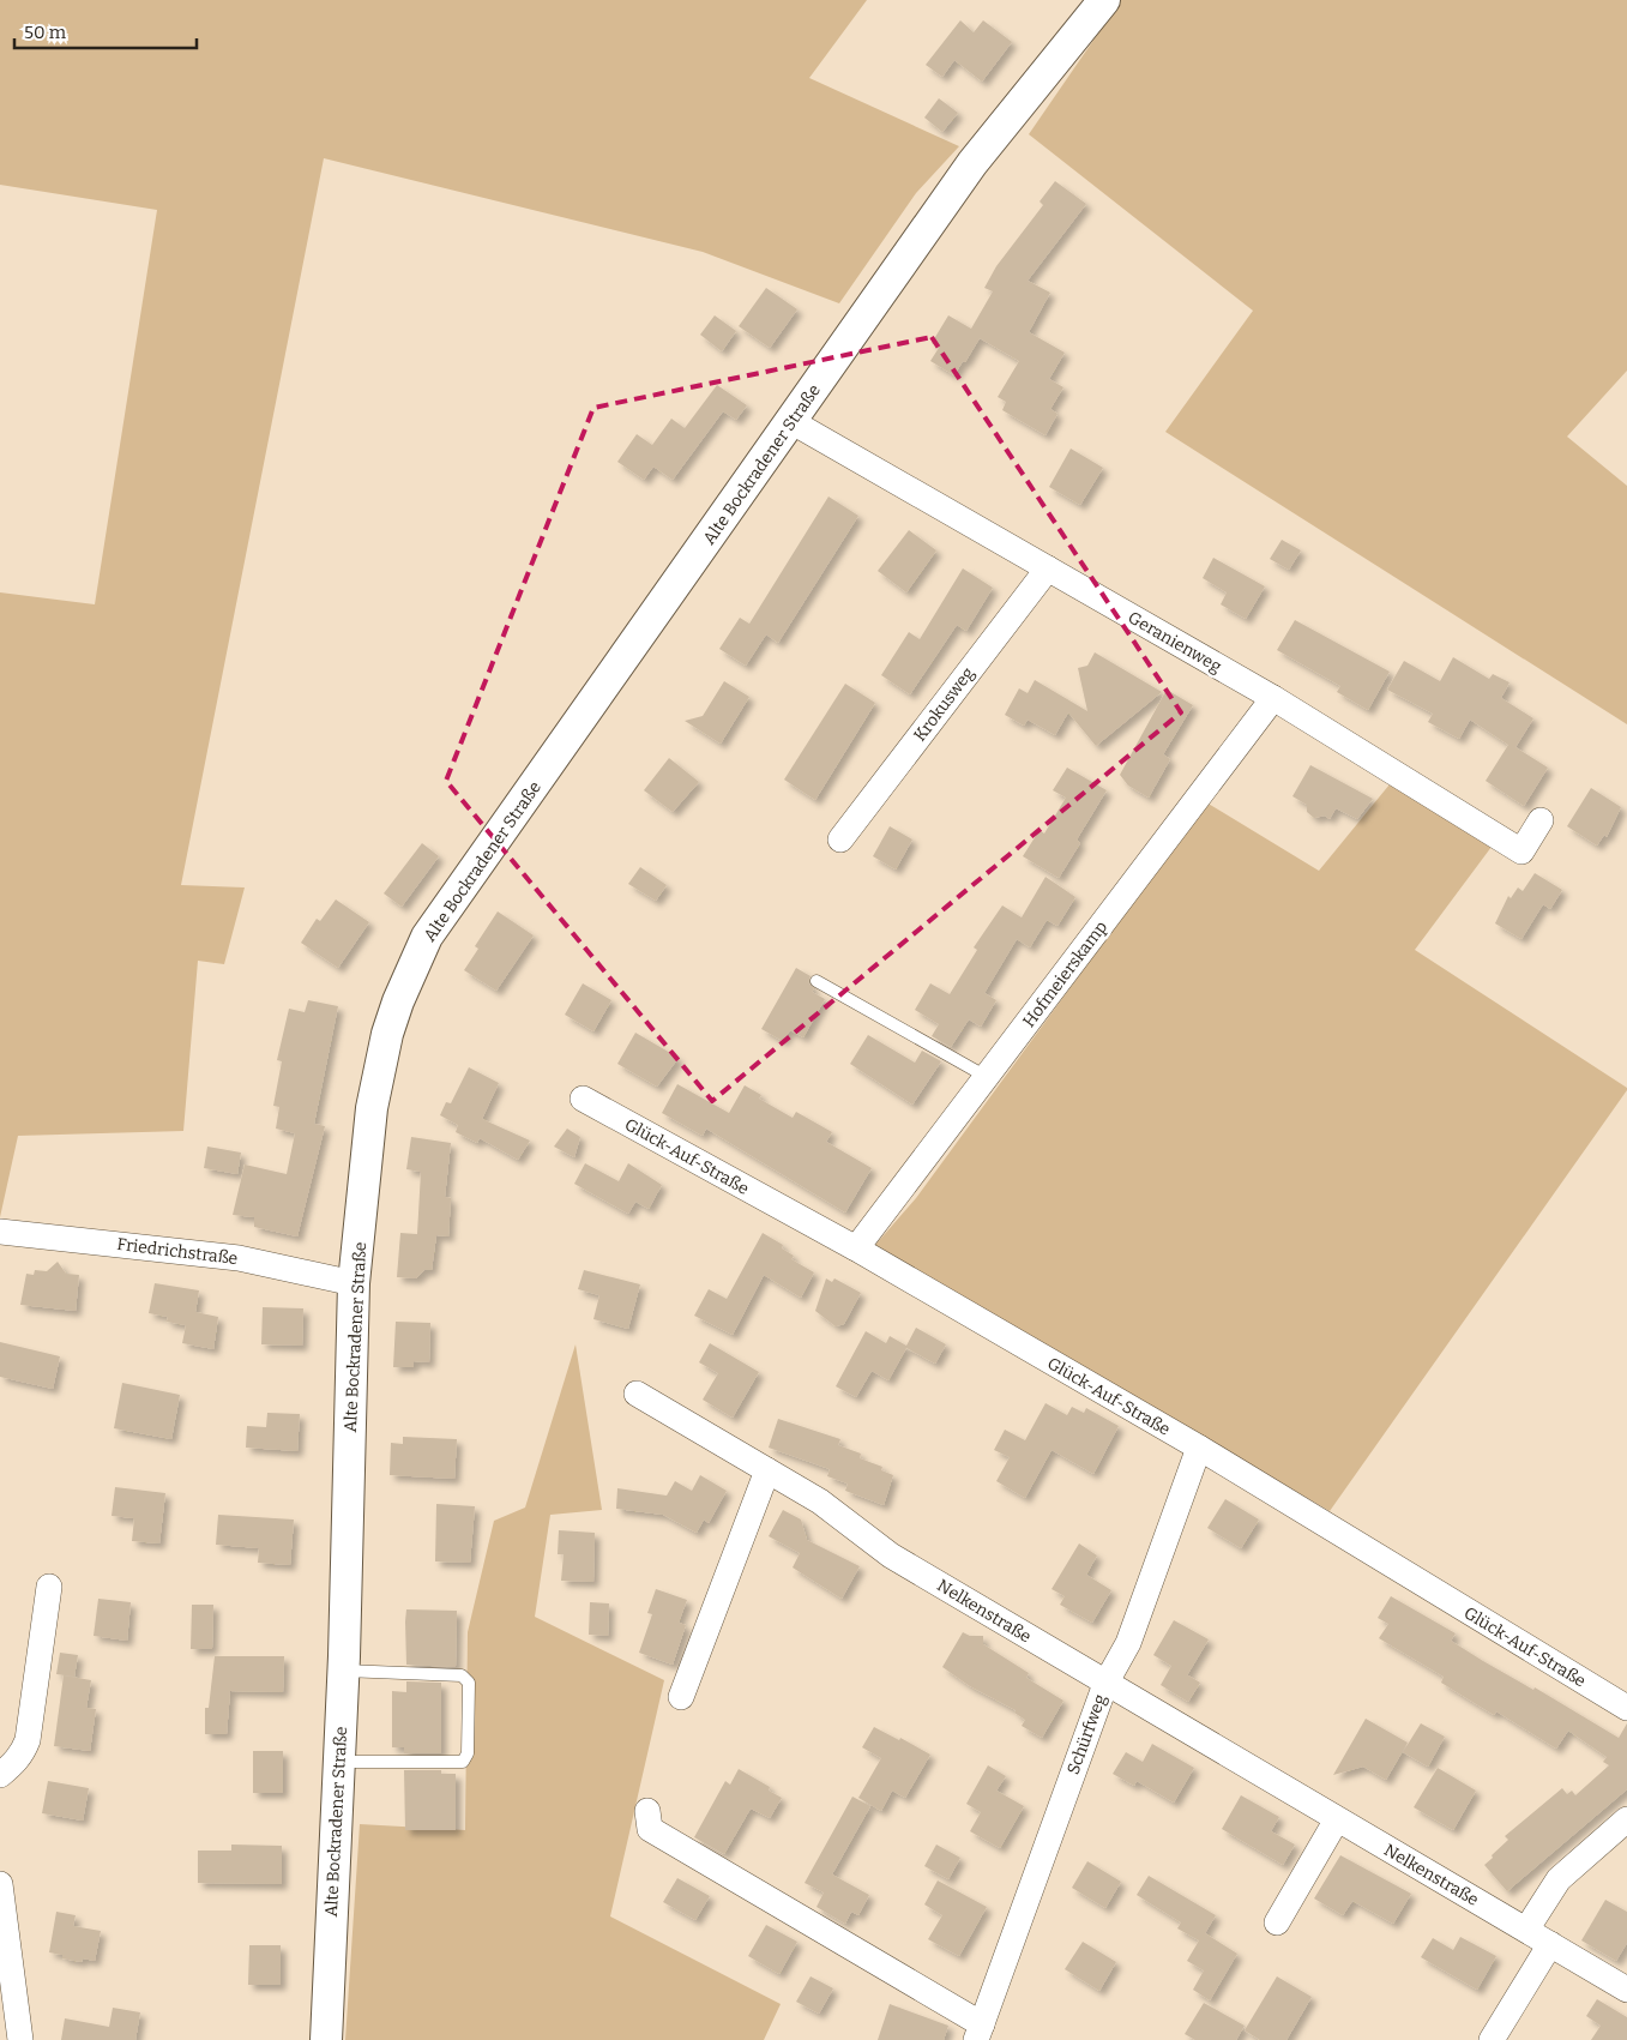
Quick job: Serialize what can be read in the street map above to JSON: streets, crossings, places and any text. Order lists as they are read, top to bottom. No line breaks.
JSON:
{"streets":{"street":["Alte Bockradener Straße","Geranienweg","Krokusweg","Hofmeierskamp","Glück-Auf-Straße","Friedrichstraße","Nelkenstraße","Schürfweg"]},"crossings":[["Alte Bockradener Straße","Geranienweg"],["Alte Bockradener Straße","Friedrichstraße"],["Geranienweg","Krokusweg"],["Geranienweg","Hofmeierskamp"],["Hofmeierskamp","Glück-Auf-Straße"],["Glück-Auf-Straße","Schürfweg"],["Nelkenstraße","Schürfweg"]],"scale_bar":"50 m"}
